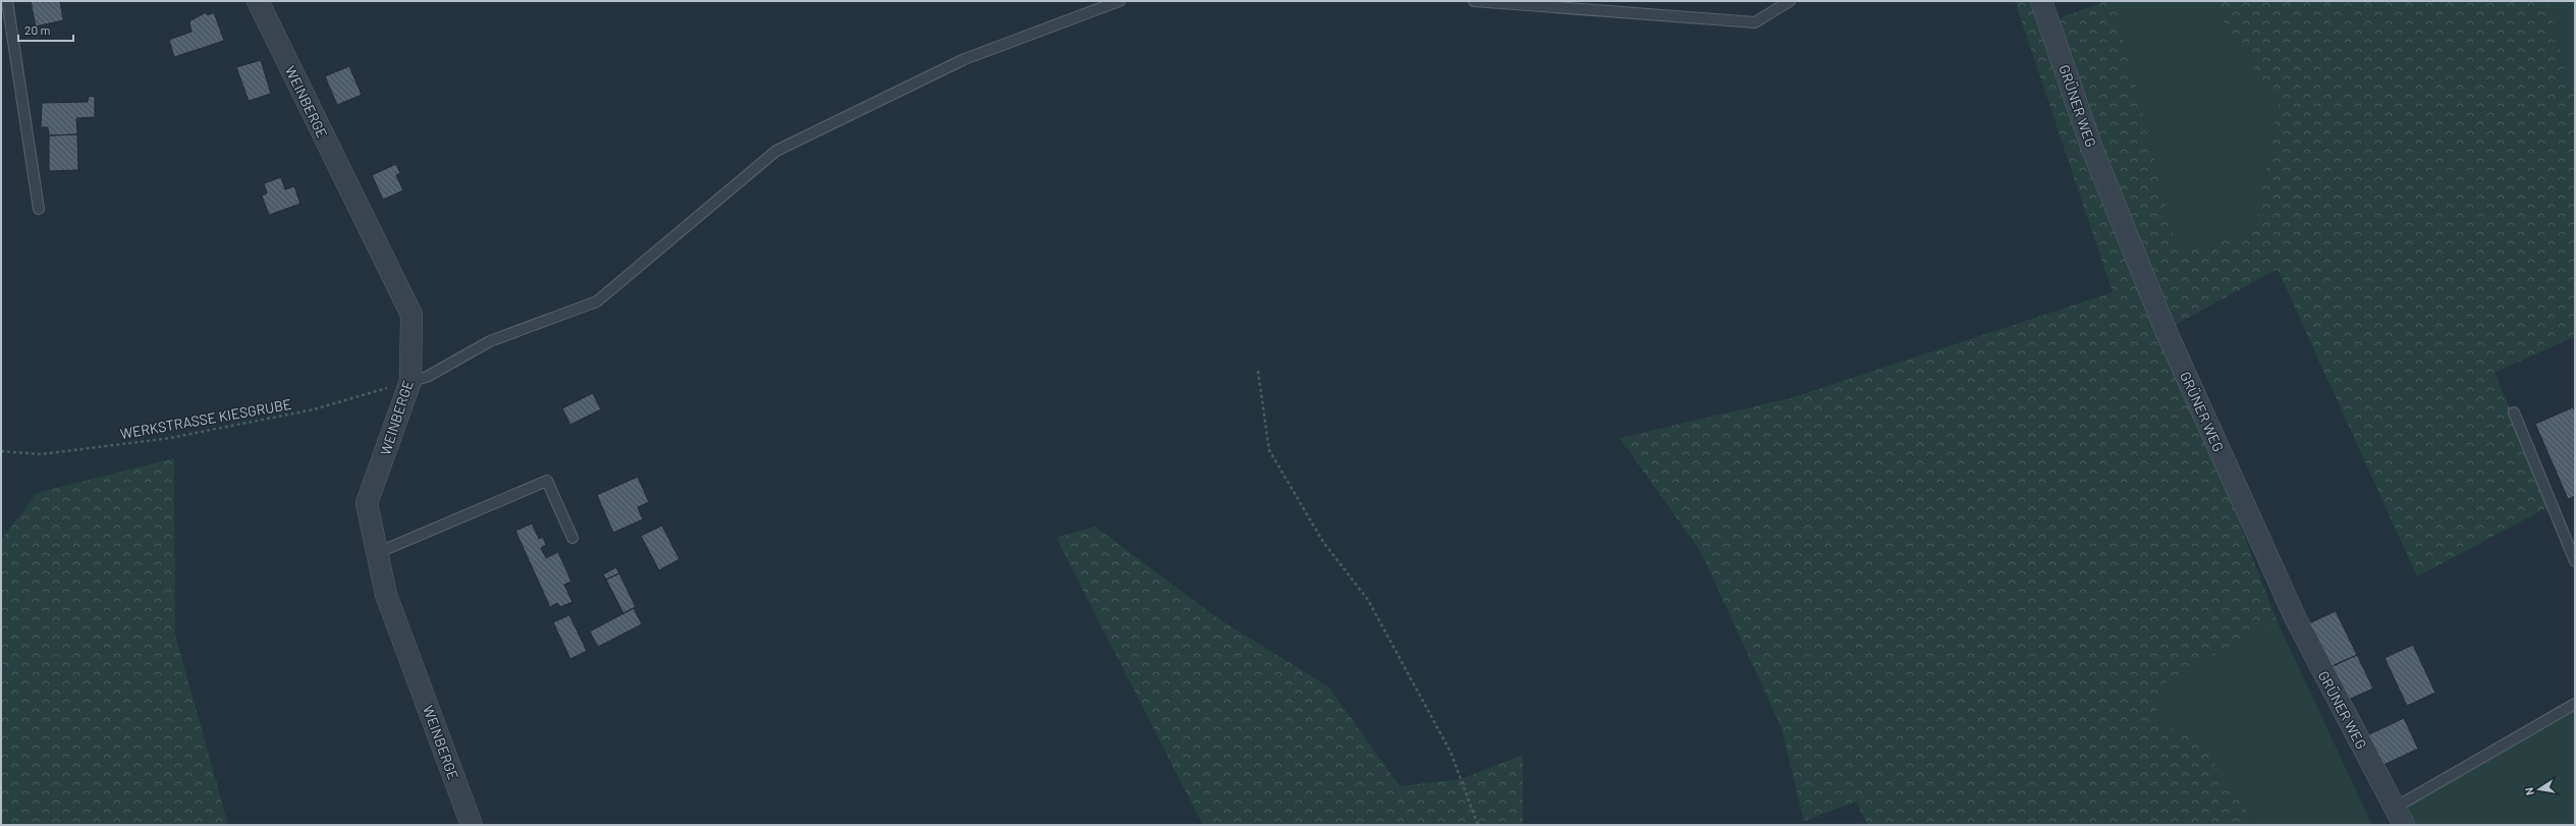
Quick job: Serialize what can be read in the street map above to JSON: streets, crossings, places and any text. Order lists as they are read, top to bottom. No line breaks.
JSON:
{"streets":{"street":["WEINBERGE","GRÜNER WEG"],"path":["WERKSTRASSE KIESGRUBE"]},"crossings":[["WEINBERGE","WERKSTRASSE KIESGRUBE"]],"scale_bar":"20 m","north":"left"}
